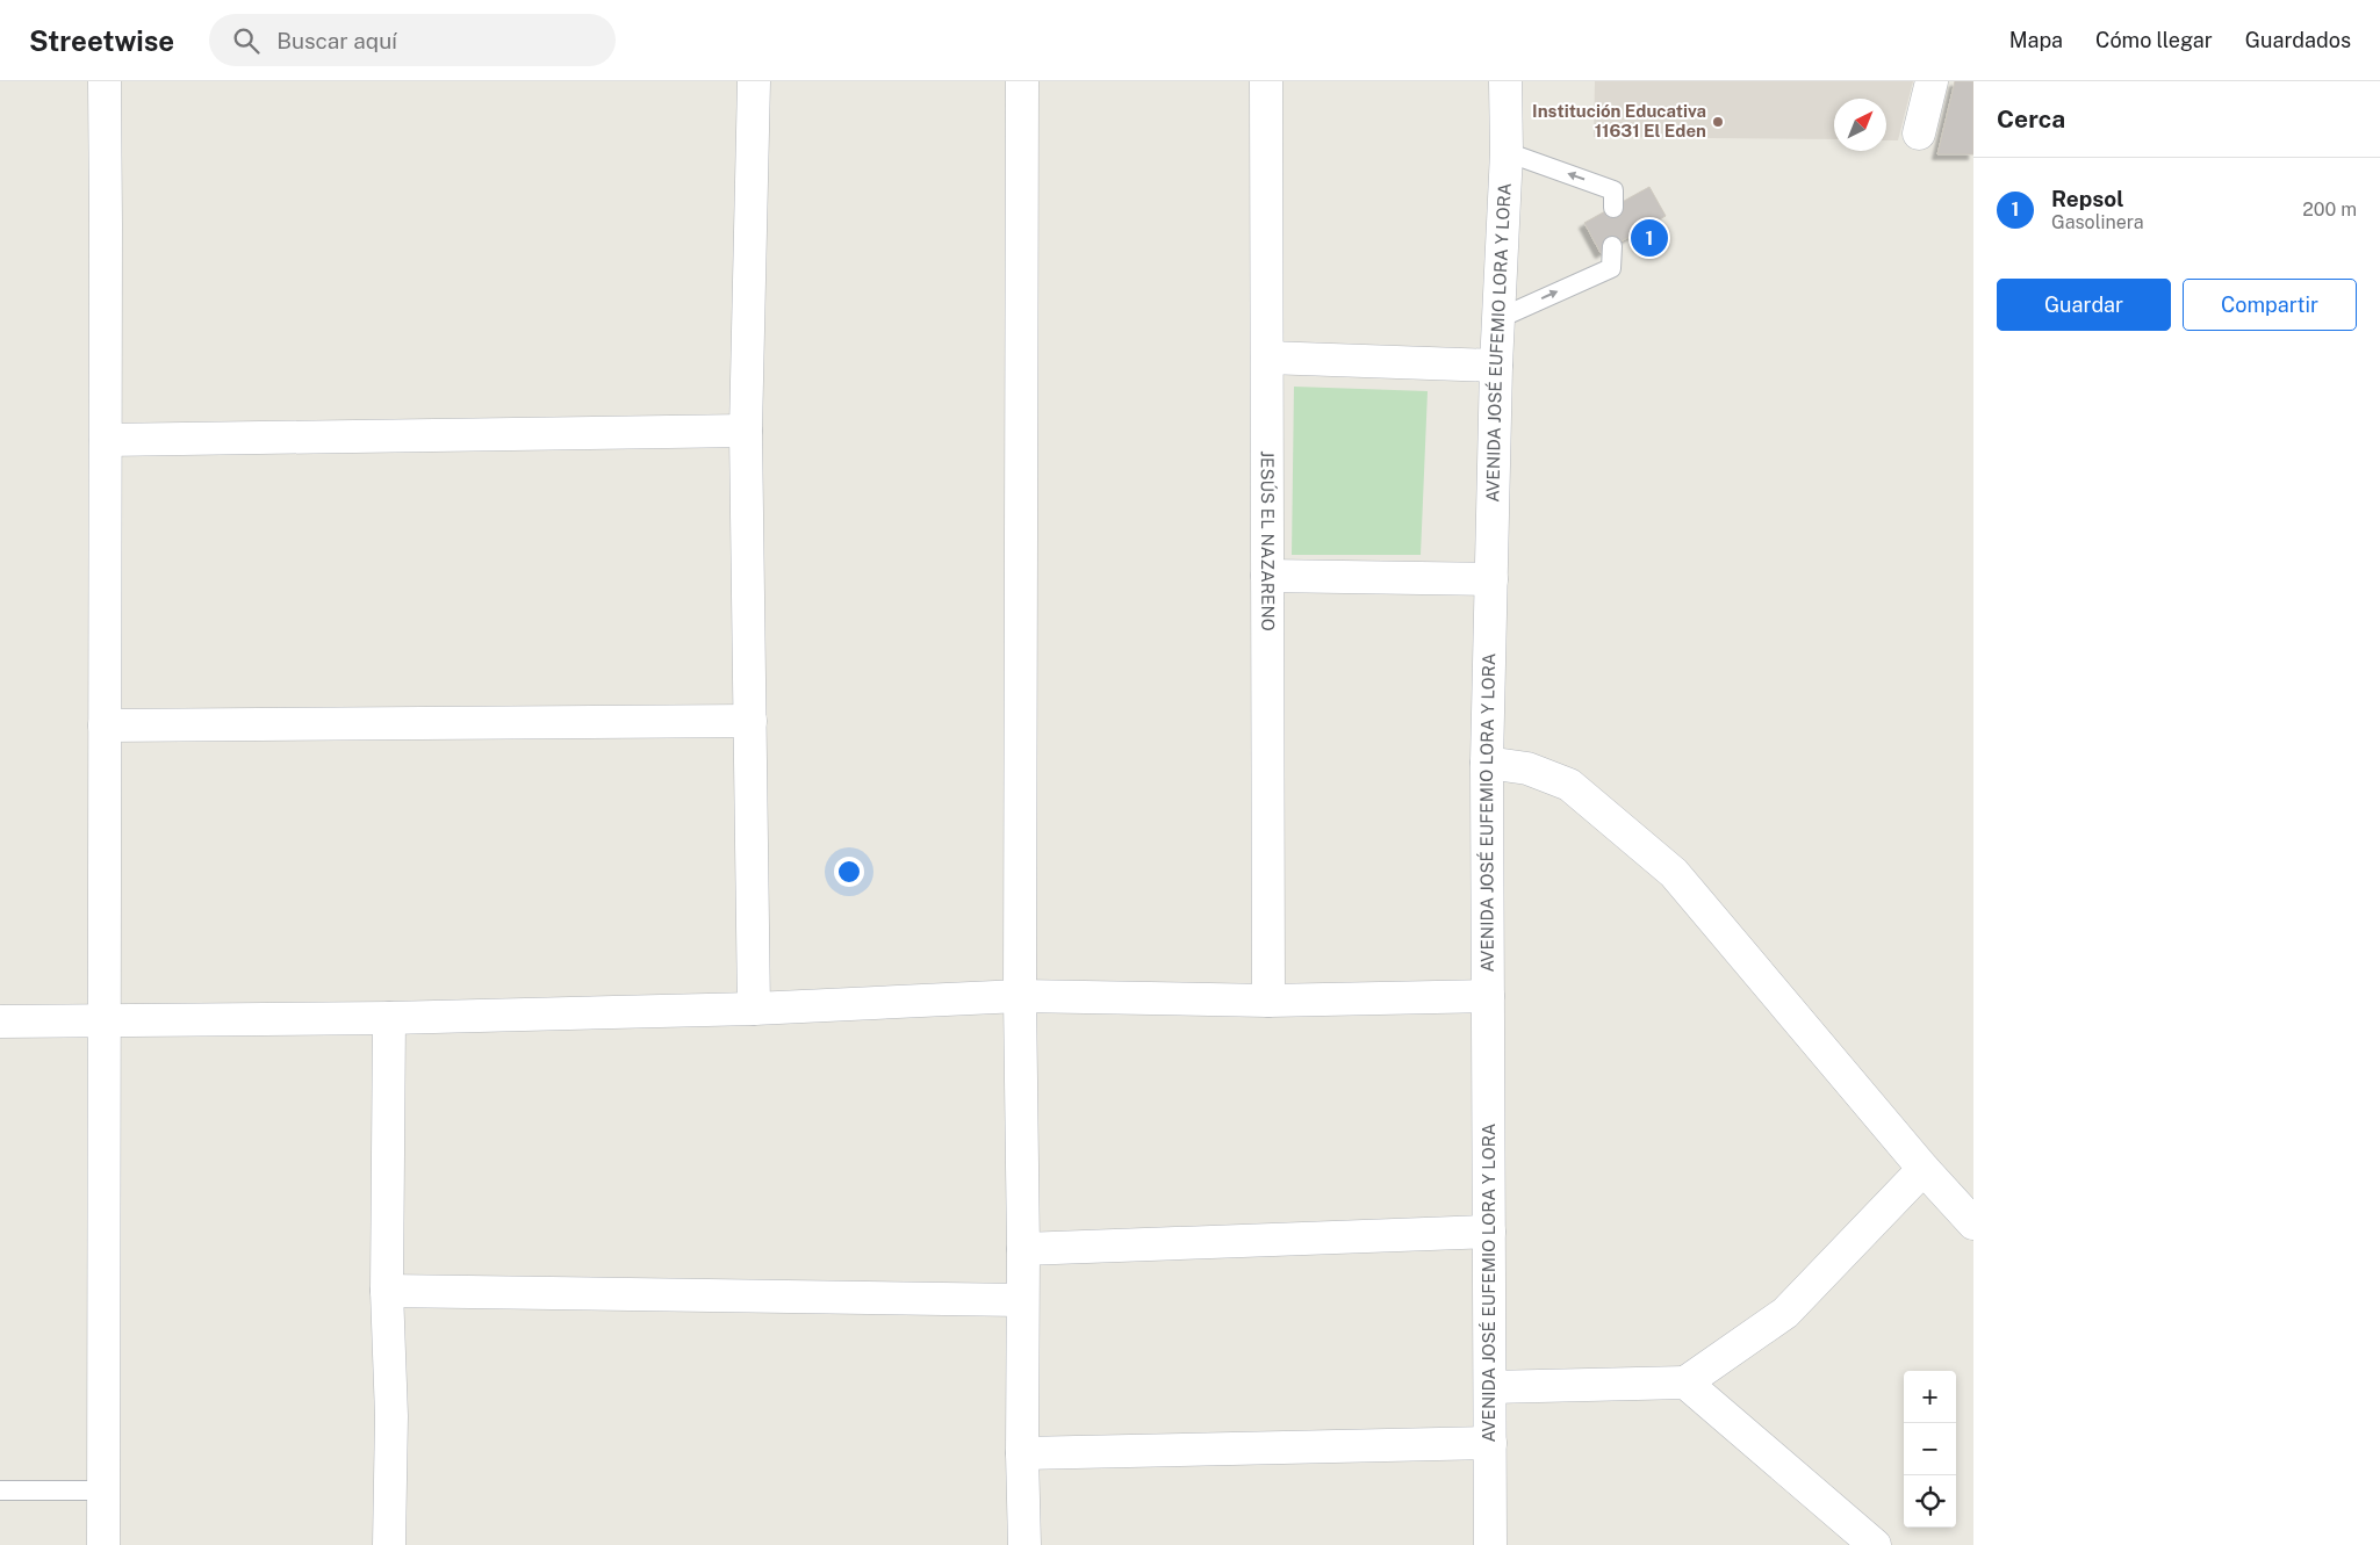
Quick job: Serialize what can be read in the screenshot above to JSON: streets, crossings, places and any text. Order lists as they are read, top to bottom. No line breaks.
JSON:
{"streets":{"street":["AVENIDA JOSÉ EUFEMIO LORA Y LORA","JESÚS EL NAZARENO"]},"places":["Institución Educativa 11631 El Eden"],"north":"top right","page":{"header":"Streetwise","search":"Buscar aquí","nav":["Mapa","Cómo llegar","Guardados"],"heading":"Cerca","list":[{"mark":"1","name":"Repsol","note":"Gasolinera","value":"200 m"}],"pins":"1","buttons":["Guardar","Compartir"],"map_buttons":["+","−"]}}
